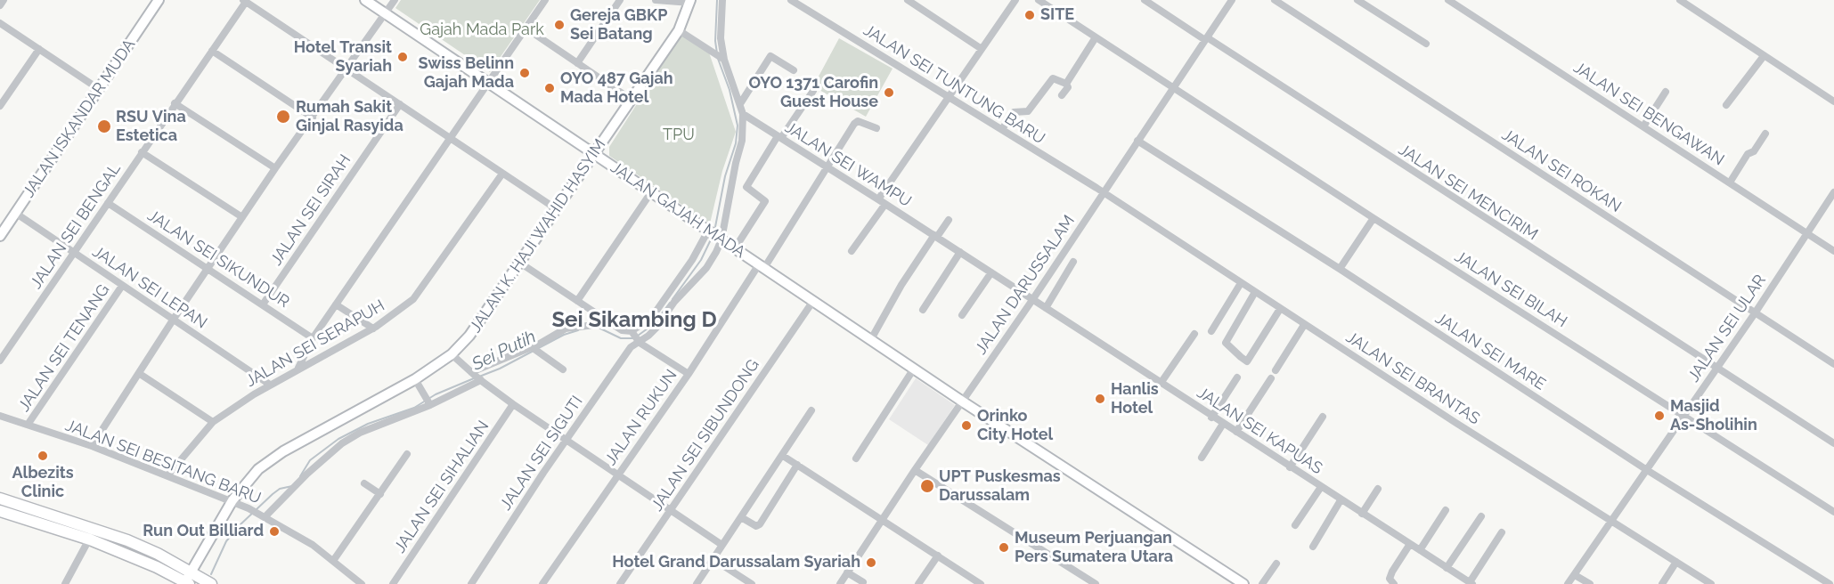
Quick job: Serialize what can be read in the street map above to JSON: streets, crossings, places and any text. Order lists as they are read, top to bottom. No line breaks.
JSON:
{"streets":{"street":["JALAN SEI TUNTUNG BARU","JALAN SEI BENGAWAN","JALAN ISKANDAR MUDA","JALAN SEI WAMPU","JALAN SEI ROKAN","JALAN SEI MENCIRIM","JALAN SEI SIRAH","JALAN GAJAH MADA","JALAN SEI BENGAL","JALAN K. HAJI WAHID HASYIM","JALAN SEI SIKUNDUR","JALAN DARUSSALAM","JALAN SEI LEPAN","JALAN SEI BILAH","JALAN SEI ULAR","JALAN SEI SERAPUH","JALAN SEI TENANG","JALAN SEI MARE","JALAN SEI BRANTAS","JALAN RUKUN","JALAN SEI KAPUAS","JALAN SEI SIBUNDONG","JALAN SEI SIGUTI","JALAN SEI BESITANG BARU","JALAN SEI SIHALIAN"]},"crossings":[["JALAN SEI TUNTUNG BARU","JALAN DARUSSALAM"],["JALAN SEI TUNTUNG BARU","JALAN SEI BRANTAS"],["JALAN SEI BENGAWAN","JALAN SEI ULAR"],["JALAN ISKANDAR MUDA","JALAN SEI LEPAN"],["JALAN SEI WAMPU","JALAN DARUSSALAM"],["JALAN SEI WAMPU","JALAN RUKUN"],["JALAN SEI WAMPU","JALAN SEI KAPUAS"],["JALAN SEI ROKAN","JALAN SEI ULAR"],["JALAN SEI MENCIRIM","JALAN DARUSSALAM"],["JALAN SEI MENCIRIM","JALAN SEI ULAR"],["JALAN SEI SIRAH","JALAN SEI SIKUNDUR"],["JALAN GAJAH MADA","JALAN K. HAJI WAHID HASYIM"],["JALAN GAJAH MADA","JALAN DARUSSALAM"],["JALAN GAJAH MADA","JALAN RUKUN"],["JALAN GAJAH MADA","JALAN SEI SIBUNDONG"],["JALAN SEI BENGAL","JALAN SEI SIKUNDUR"],["JALAN SEI BENGAL","JALAN SEI LEPAN"],["JALAN K. HAJI WAHID HASYIM","JALAN SEI BESITANG BARU"],["JALAN DARUSSALAM","JALAN SEI BILAH"],["JALAN DARUSSALAM","JALAN SEI MARE"],["JALAN DARUSSALAM","JALAN SEI BRANTAS"],["JALAN DARUSSALAM","JALAN SEI KAPUAS"],["JALAN SEI LEPAN","JALAN SEI SERAPUH"],["JALAN SEI LEPAN","JALAN SEI TENANG"],["JALAN SEI BILAH","JALAN SEI ULAR"],["JALAN SEI ULAR","JALAN SEI MARE"],["JALAN SEI ULAR","JALAN SEI BRANTAS"],["JALAN SEI SERAPUH","JALAN SEI BESITANG BARU"],["JALAN SEI TENANG","JALAN SEI BESITANG BARU"]],"districts":["Sei Sikambing D"],"water":["Sei Putih"],"parks":["Gajah Mada Park","TPU"],"places":["SITE","Gereja GBKP Sei Batang","Hotel Transit Syariah","Swiss Belinn Gajah Mada","OYO 487 Gajah Mada Hotel","OYO 1371 Carofin Guest House","Rumah Sakit Ginjal Rasyida","RSU Vina Estetica","Hanlis Hotel","Masjid As-Sholihin","Orinko City Hotel","Albezits Clinic","UPT Puskesmas Darussalam","Run Out Billiard","Museum Perjuangan Pers Sumatera Utara","Hotel Grand Darussalam Syariah"]}
